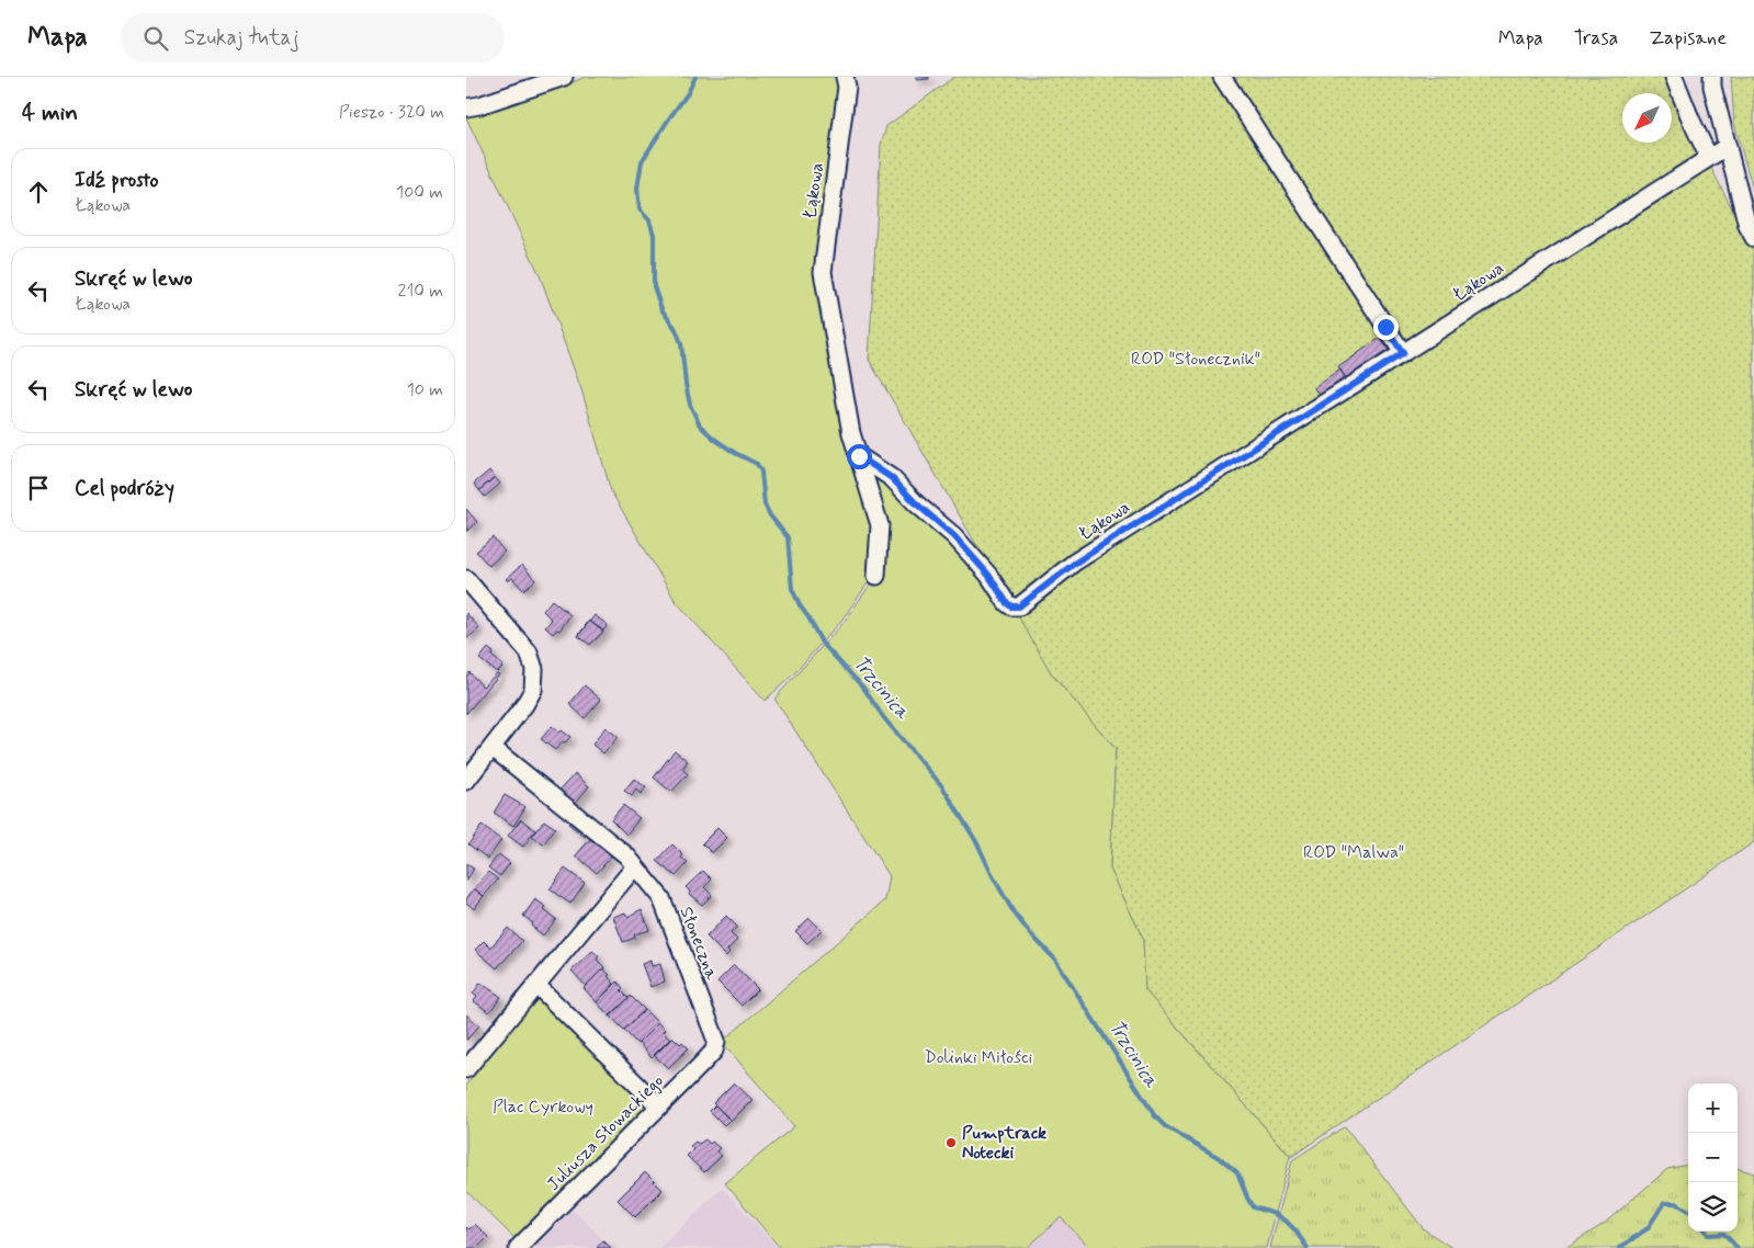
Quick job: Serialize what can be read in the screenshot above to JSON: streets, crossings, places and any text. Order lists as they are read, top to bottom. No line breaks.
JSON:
{"streets":{"street":["Łąkowa","Słoneczna","Juliusza Słowackiego"]},"crossings":[["Słoneczna","Juliusza Słowackiego"]],"water":["Trzcinica"],"parks":["ROD \"Słonecznik\"","ROD \"Malwa\"","Dolinki Miłości","Plac Cyrkowy"],"places":["Pumptrack Notecki"],"north":"bottom left","page":{"header":"Mapa","search":"Szukaj tutaj","nav":["Mapa","Trasa","Zapisane"],"heading":["4 min","Pieszo · 320 m"],"list":[["Idź prosto","Łąkowa","100 m"],["Skręć w lewo","Łąkowa","210 m"],["Skręć w lewo","10 m"],"Cel podróży"],"map_buttons":["+","−"]}}
